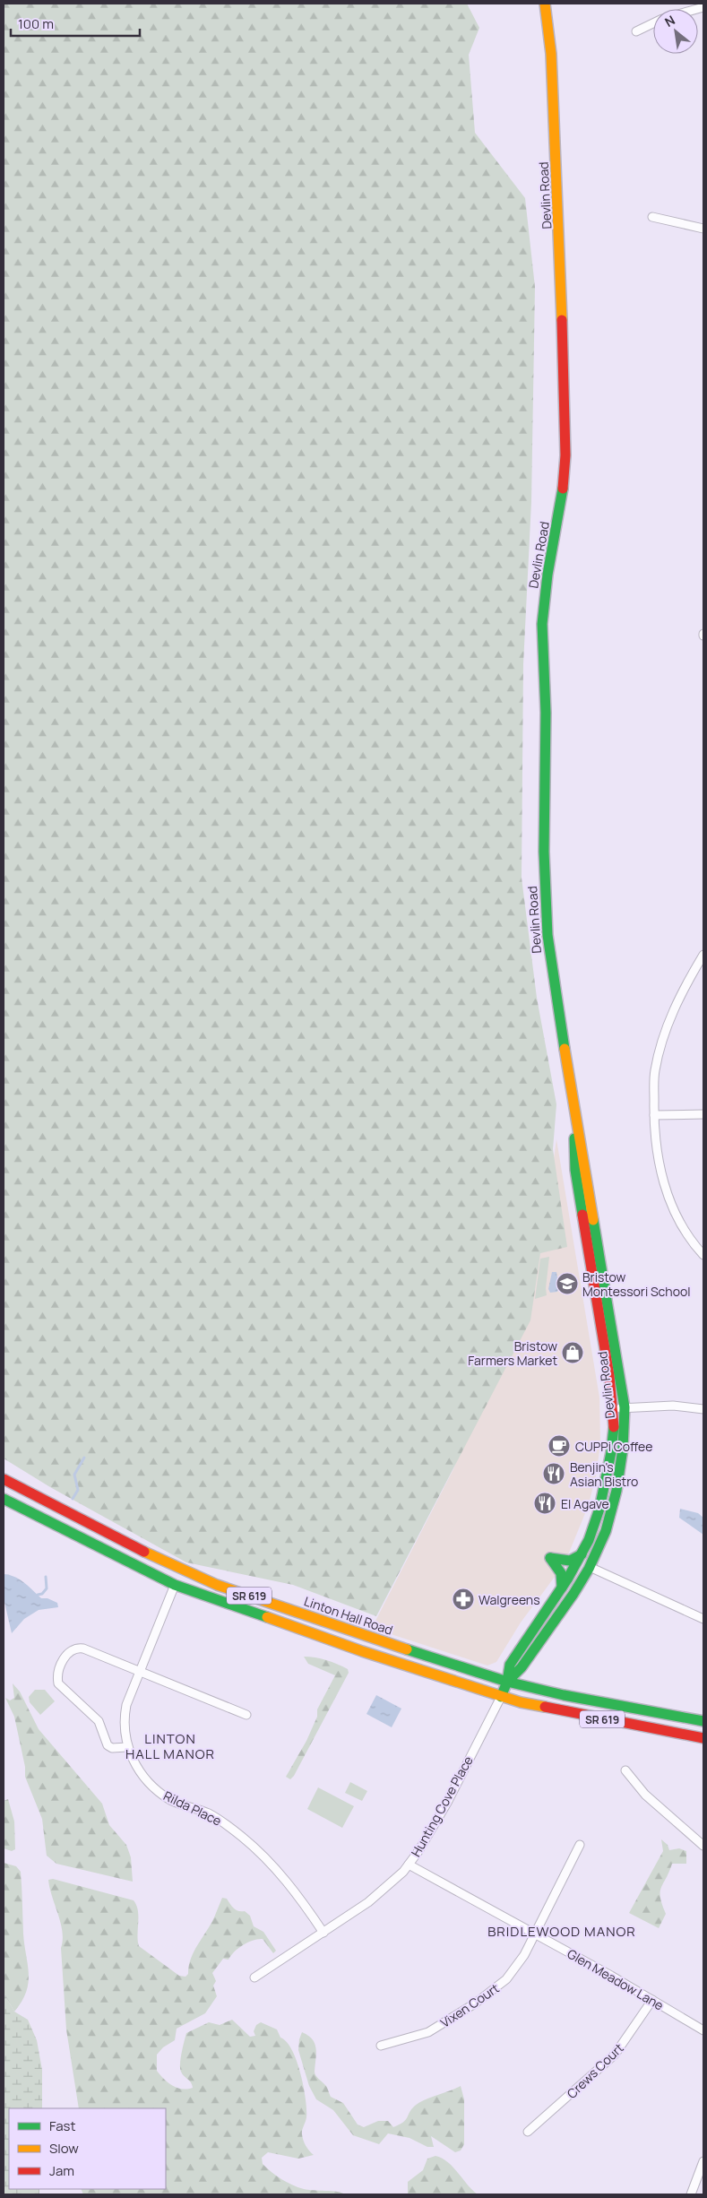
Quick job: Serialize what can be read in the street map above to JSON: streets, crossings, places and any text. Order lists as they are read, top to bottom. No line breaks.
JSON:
{"streets":{"main road":["Devlin Road","SR 619","Linton Hall Road"],"street":["Hunting Cove Place","Rilda Place","Glen Meadow Lane","Vixen Court","Crews Court"]},"crossings":[["Devlin Road","SR 619"],["Devlin Road","Linton Hall Road"],["Devlin Road","Hunting Cove Place"],["SR 619","Hunting Cove Place"],["SR 619","Rilda Place"],["Hunting Cove Place","Rilda Place"],["Hunting Cove Place","Glen Meadow Lane"],["Glen Meadow Lane","Vixen Court"],["Glen Meadow Lane","Crews Court"]],"districts":["LINTON HALL MANOR","BRIDLEWOOD MANOR"],"places":{"school or university":["Bristow Montessori School"],"shop":["Bristow Farmers Market"],"cafe":["CUPPi Coffee"],"restaurant":["Benjin's Asian Bistro","El Agave"],"pharmacy":["Walgreens"]},"legend":["Fast","Slow","Jam"],"scale_bar":"100 m","north":"top left"}
